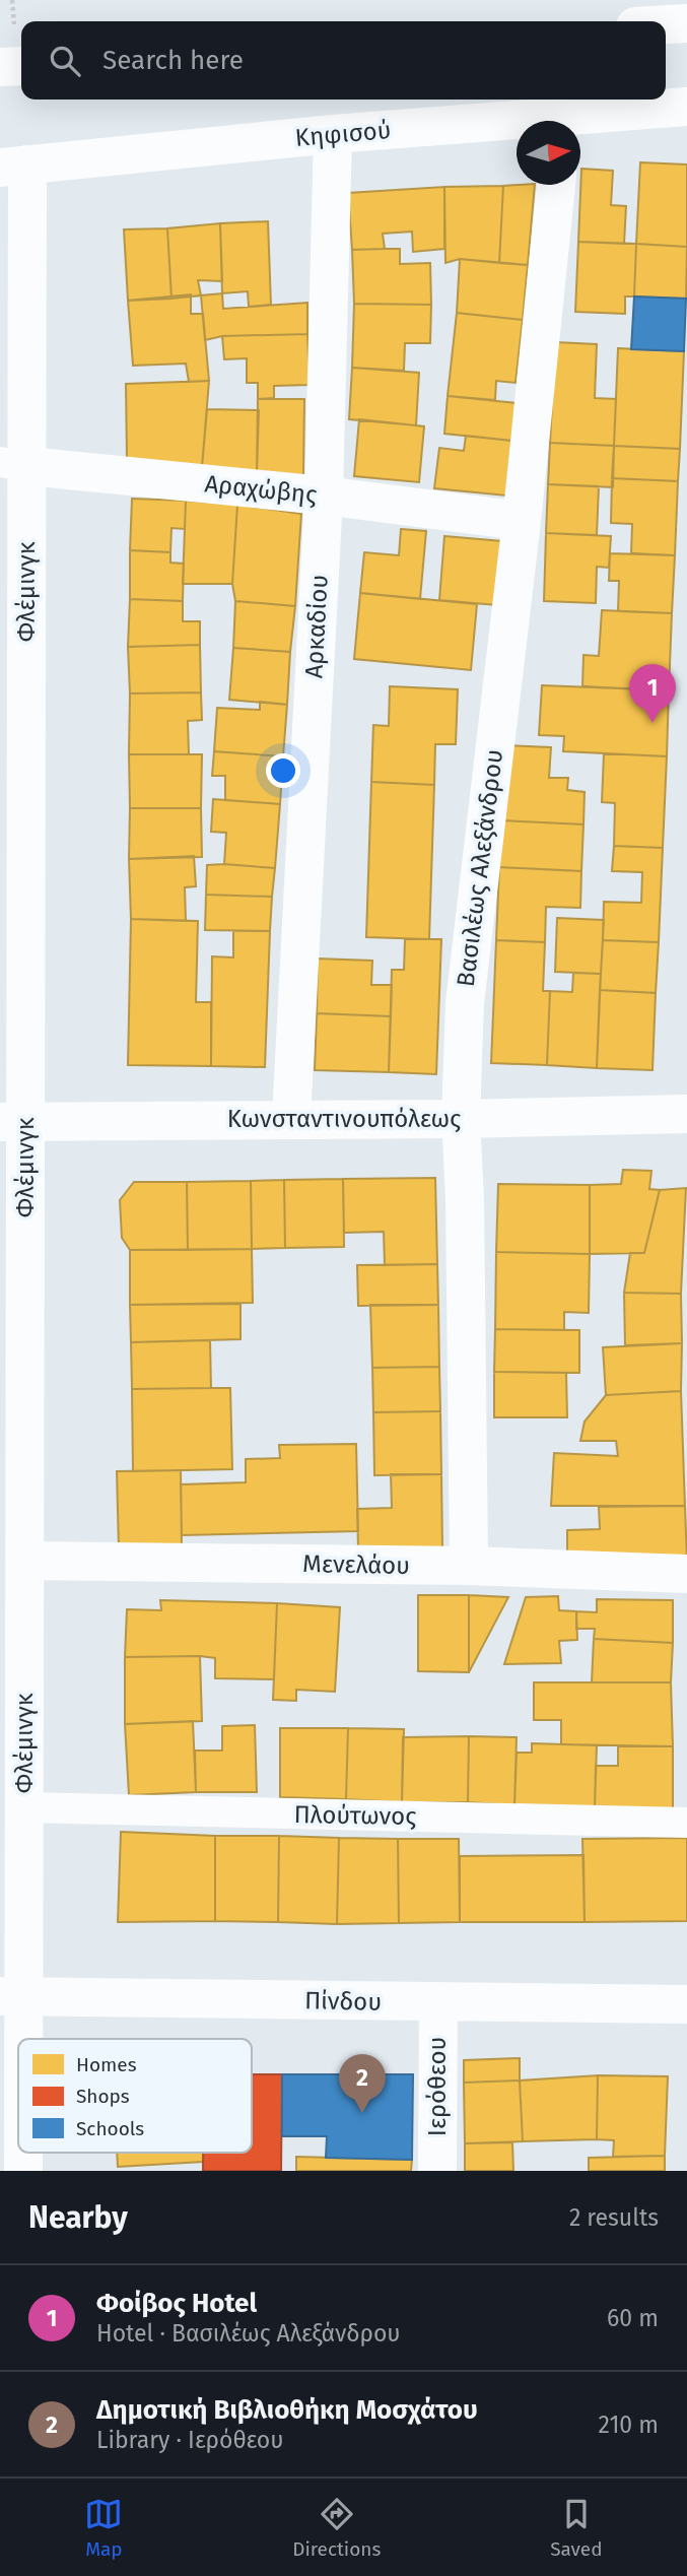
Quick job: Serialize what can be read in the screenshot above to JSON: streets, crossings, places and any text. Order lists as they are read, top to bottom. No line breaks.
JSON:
{"streets":{"main road":["Κηφισού","Αραχώβης","Φλέμινγκ","Αρκαδίου","Βασιλέως Αλεξάνδρου","Κωνσταντινουπόλεως","Μενελάου","Πίνδου","Ιερόθεου"],"street":["Πλούτωνος"]},"crossings":[["Κηφισού","Φλέμινγκ"],["Κηφισού","Αρκαδίου"],["Αραχώβης","Φλέμινγκ"],["Αραχώβης","Αρκαδίου"],["Αραχώβης","Βασιλέως Αλεξάνδρου"],["Φλέμινγκ","Κωνσταντινουπόλεως"],["Φλέμινγκ","Μενελάου"],["Φλέμινγκ","Πλούτωνος"],["Φλέμινγκ","Πίνδου"],["Αρκαδίου","Κωνσταντινουπόλεως"],["Βασιλέως Αλεξάνδρου","Κωνσταντινουπόλεως"],["Βασιλέως Αλεξάνδρου","Μενελάου"],["Πίνδου","Ιερόθεου"]],"legend":["Homes","Shops","Schools"],"north":"right","page":{"search":"Search here","pins":["1","2"],"heading":["Nearby","2 results"],"list":[{"mark":"1","name":"Φοίβος Hotel","note":"Hotel · Βασιλέως Αλεξάνδρου","value":"60 m"},{"mark":"2","name":"Δημοτική Βιβλιοθήκη Μοσχάτου","note":"Library · Ιερόθεου","value":"210 m"}],"nav":["Map","Directions","Saved"]}}
